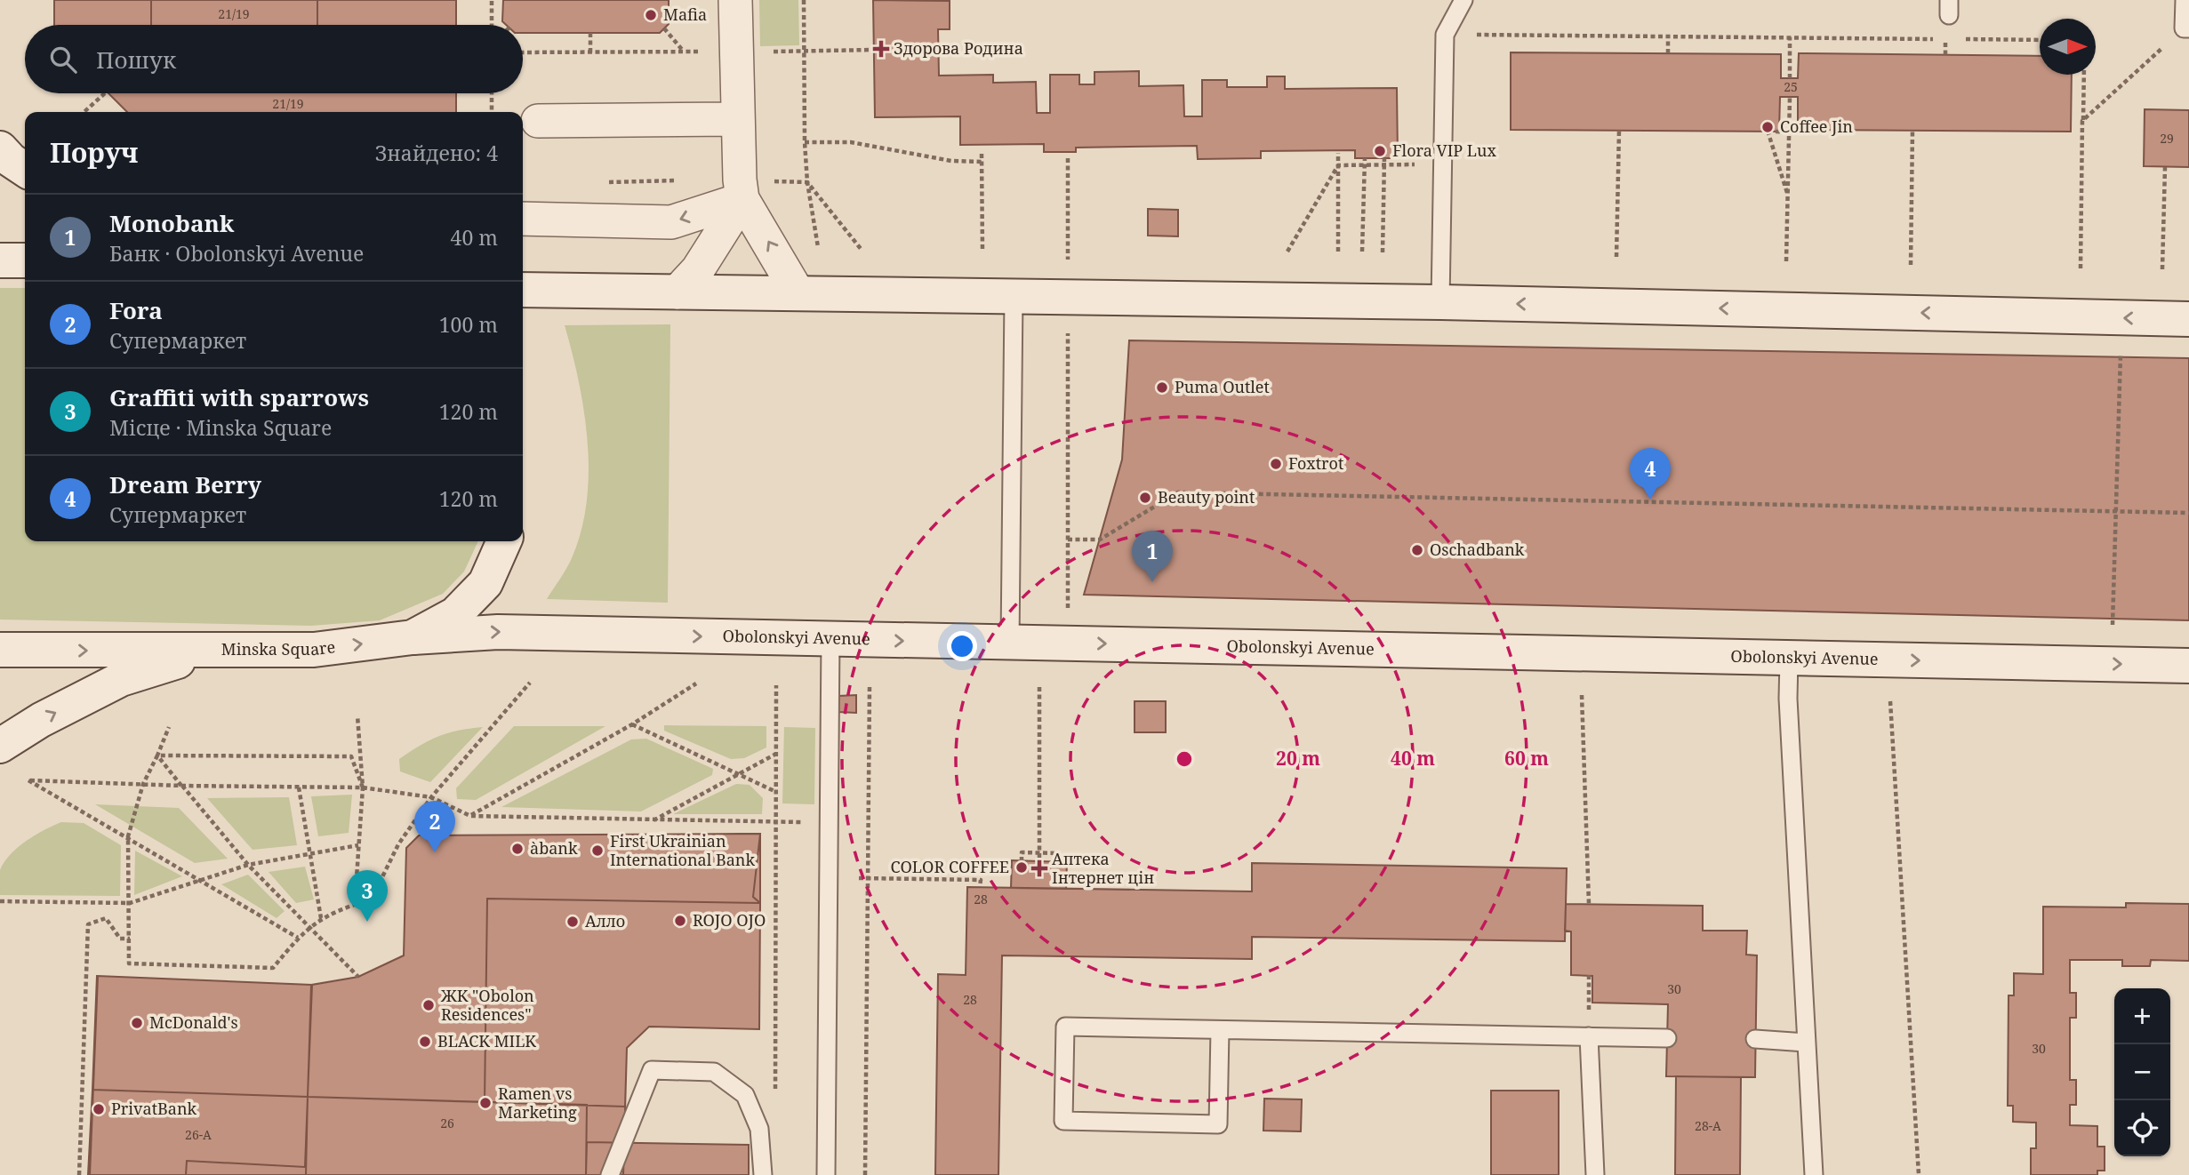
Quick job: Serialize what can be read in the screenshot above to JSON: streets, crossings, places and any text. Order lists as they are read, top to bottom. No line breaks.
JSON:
{"streets":{"main road":["Obolonskyi Avenue","Minska Square"]},"crossings":[["Obolonskyi Avenue","Minska Square"]],"one_way":["Obolonskyi Avenue"],"places":{"other":["Mafia","Coffee Jin","Flora VIP Lux","Puma Outlet","Foxtrot","Beauty point","Oschadbank","àbank","First Ukrainian International Bank","COLOR COFFEE","ROJO OJO","Алло","ЖК \"Obolon Residences\"","McDonald's","BLACK MILK","Ramen vs Marketing","PrivatBank"],"health":["Здорова Родина","Аптека Інтернет цін"]},"house_numbers":["21/19","25","21/19","29","28","30","28","30","26","28-А","26-А"],"north":"right","page":{"search":"Пошук","heading":["Поруч","Знайдено: 4"],"list":[{"mark":"1","name":"Monobank","note":"Банк · Obolonskyi Avenue","value":"40 m"},{"mark":"2","name":"Fora","note":"Супермаркет","value":"100 m"},{"mark":"3","name":"Graffiti with sparrows","note":"Місце · Minska Square","value":"120 m"},{"mark":"4","name":"Dream Berry","note":"Супермаркет","value":"120 m"}],"pins":["4","1","2","3"],"map_buttons":["+","−"]},"rings":["20 m","40 m","60 m"]}
